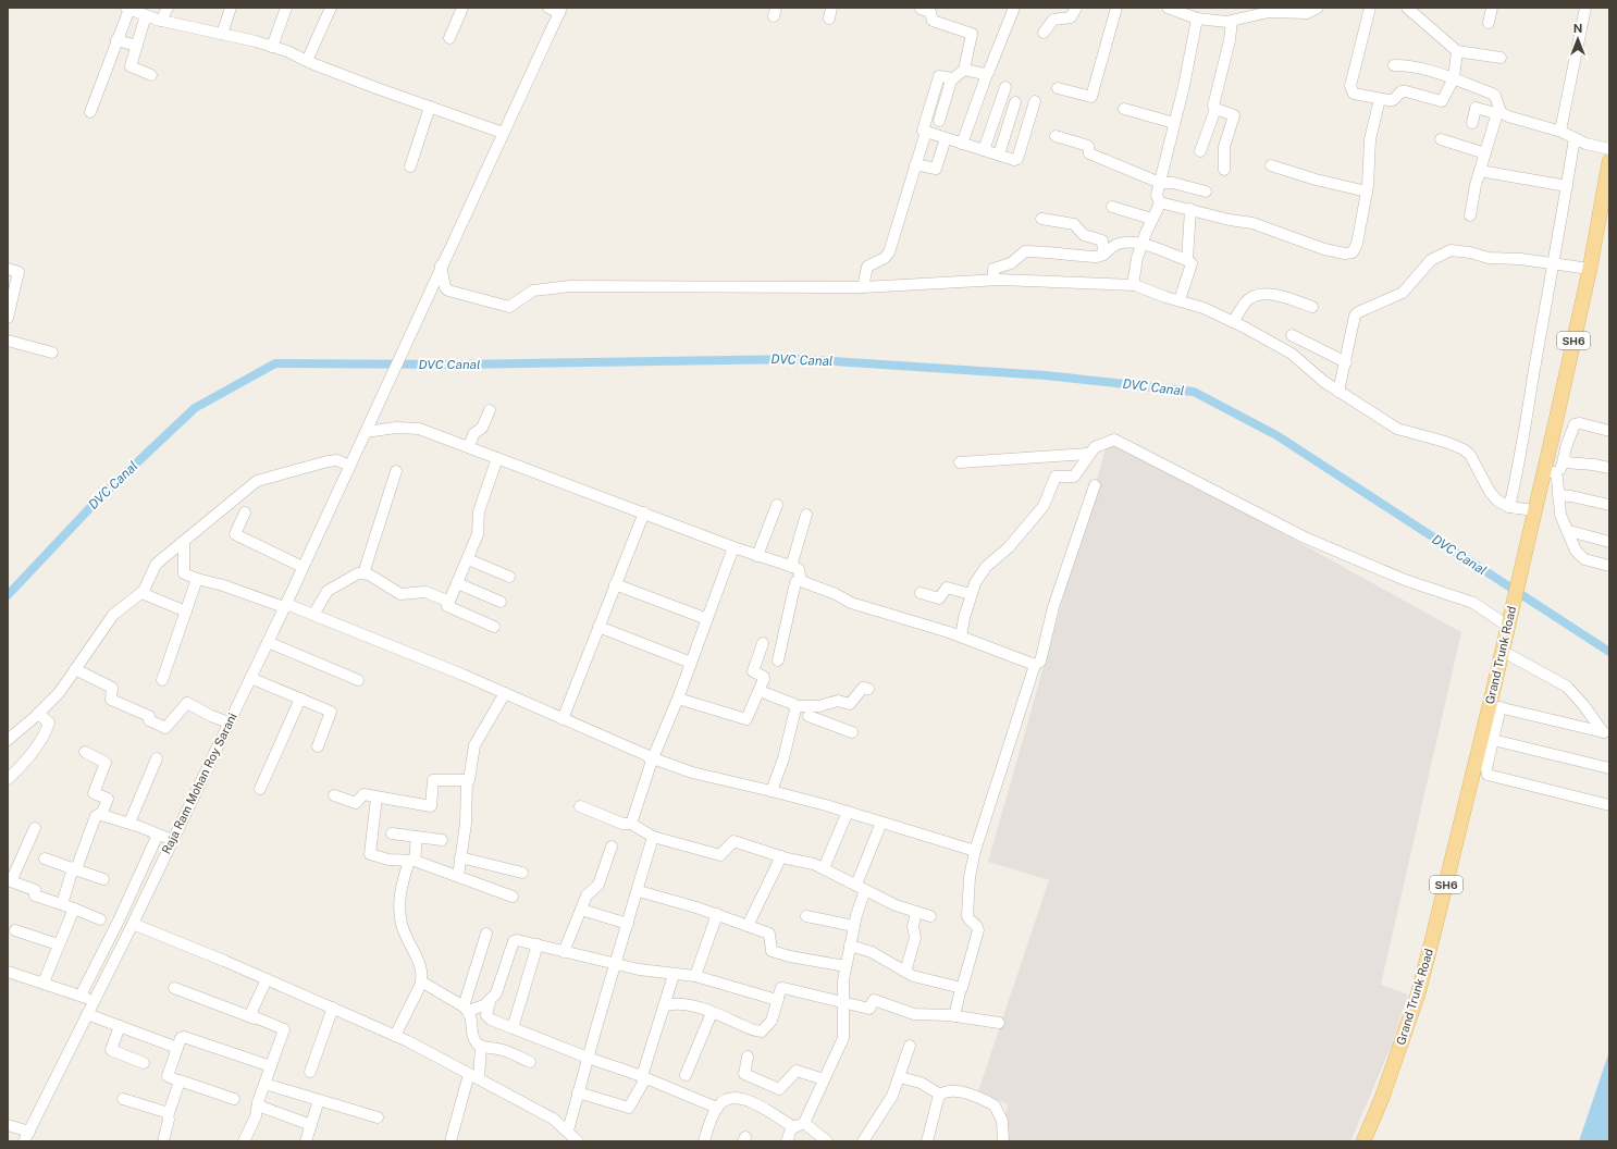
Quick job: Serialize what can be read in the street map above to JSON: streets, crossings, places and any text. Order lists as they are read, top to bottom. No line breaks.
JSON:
{"streets":{"main road":["SH6","Grand Trunk Road"],"street":["Raja Ram Mohan Roy Sarani"]},"water":["DVC Canal"],"north":"top"}
